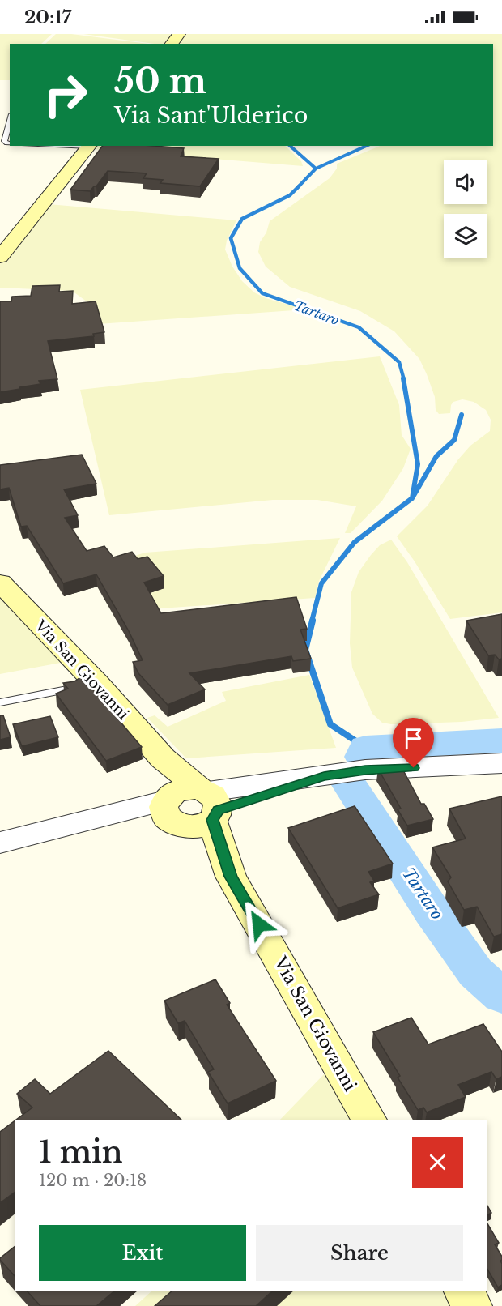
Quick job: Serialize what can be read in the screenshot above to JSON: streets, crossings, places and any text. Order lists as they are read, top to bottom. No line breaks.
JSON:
{"streets":{"main road":["Via San Giovanni"]},"water":["Tartaro"],"page":{"status":"20:17","turn":["50 m","Via Sant'Ulderico"],"heading":["1 min","120 m · 20:18"],"buttons":["Exit","Share"]}}
